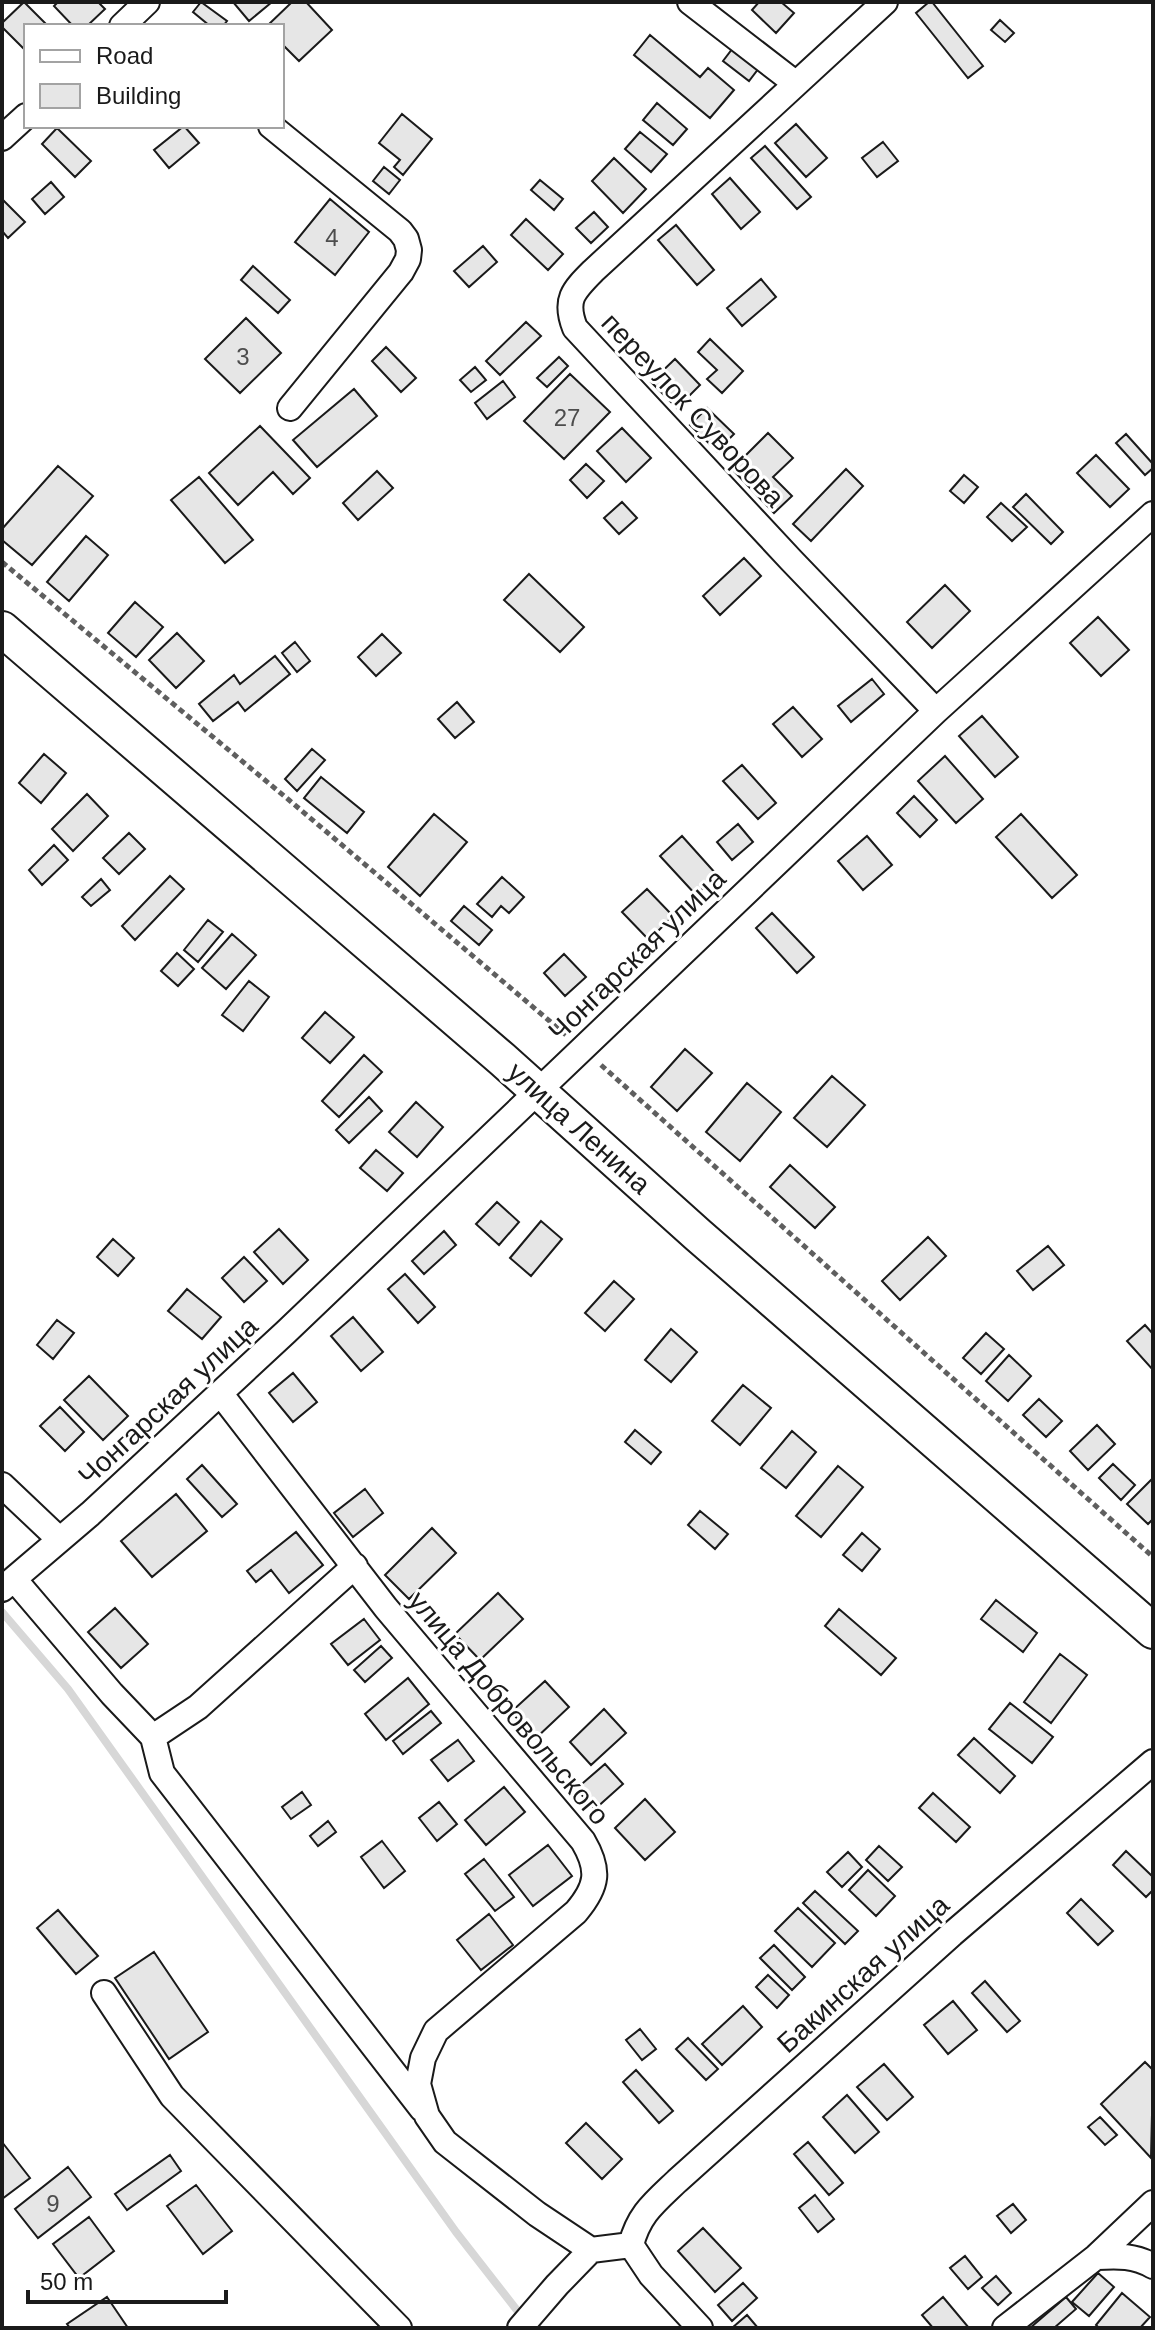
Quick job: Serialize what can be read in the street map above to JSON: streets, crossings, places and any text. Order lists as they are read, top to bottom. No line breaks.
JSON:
{"streets":{"street":["переулок Суворова","Чонгарская улица","улица Ленина","улица Добровольского","Бакинская улица"]},"crossings":[["переулок Суворова","Чонгарская улица"],["Чонгарская улица","улица Ленина"],["Чонгарская улица","улица Добровольского"]],"house_numbers":["4","3","27","9"],"legend":["Road","Building"],"scale_bar":"50 m"}
